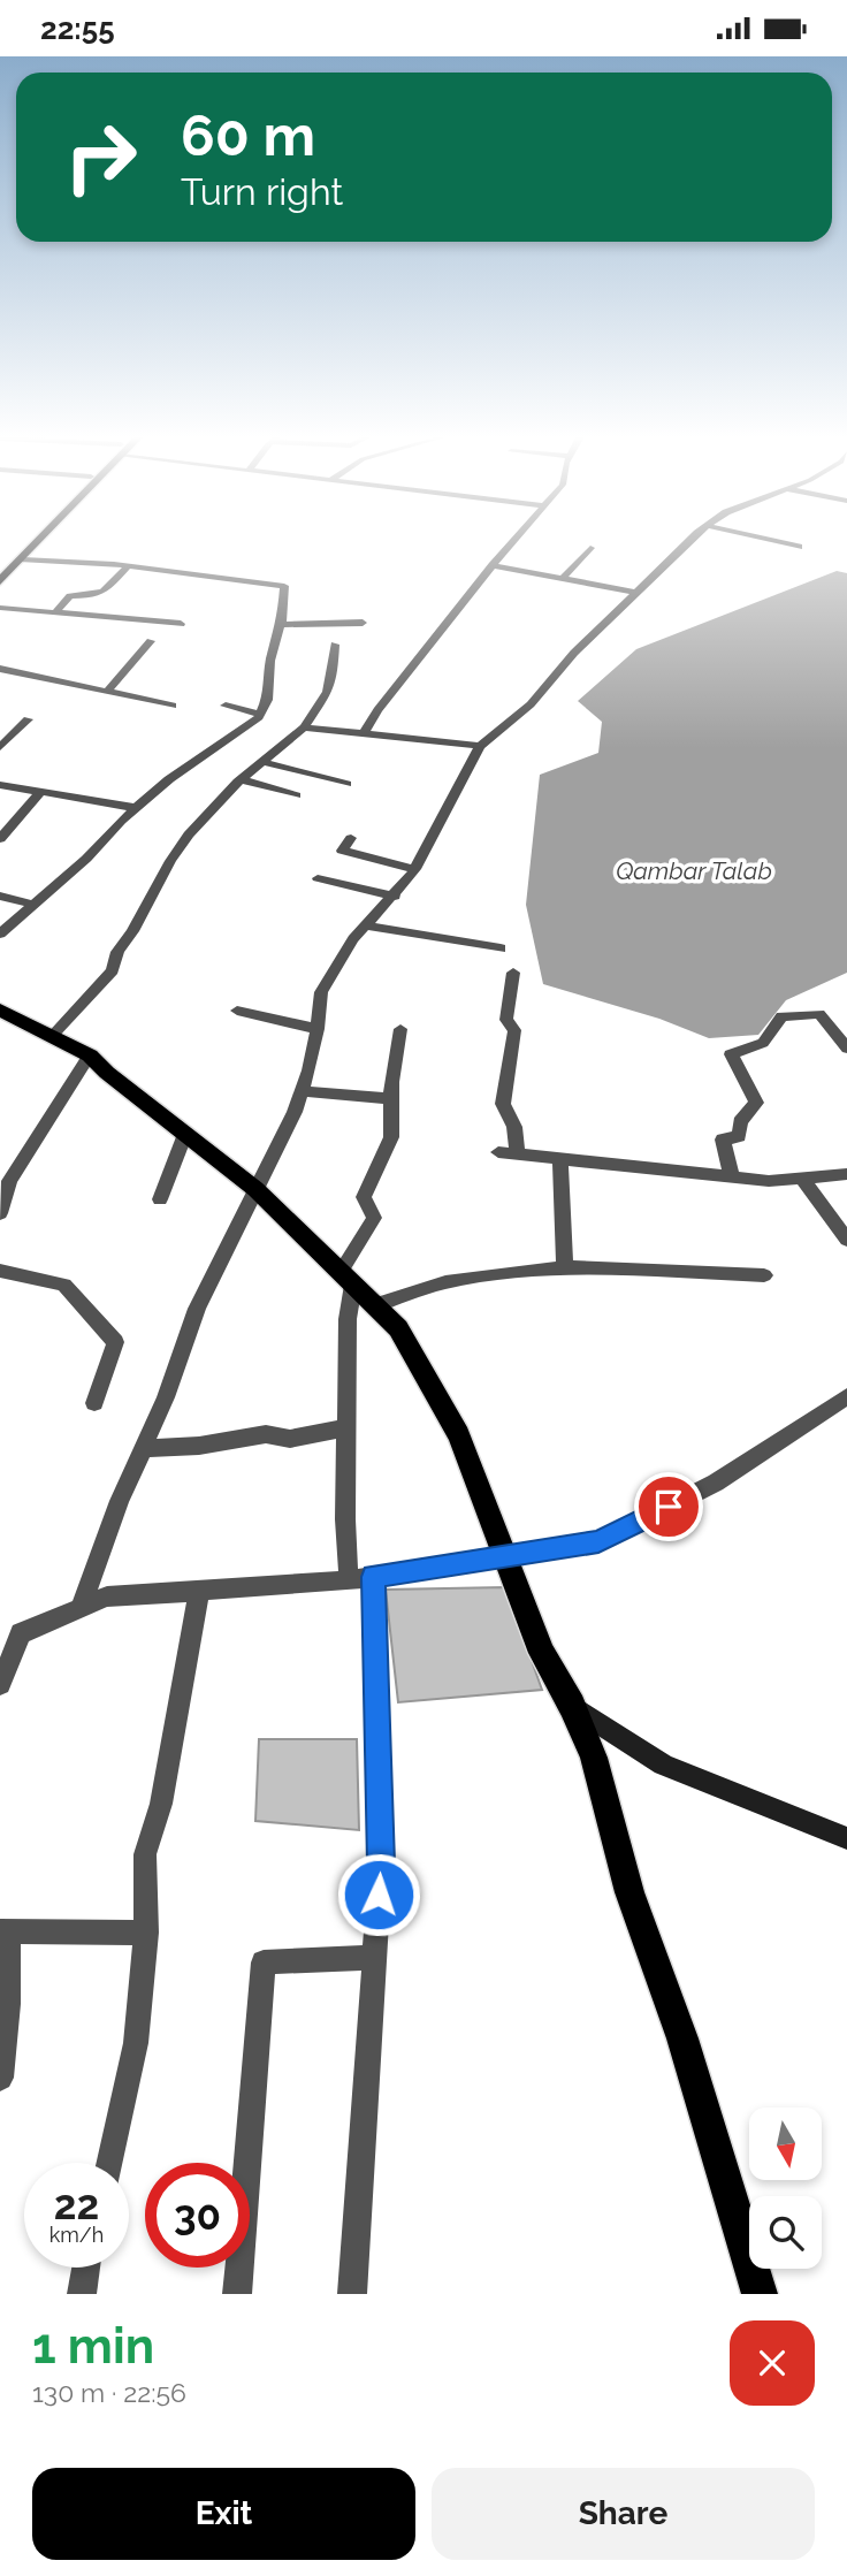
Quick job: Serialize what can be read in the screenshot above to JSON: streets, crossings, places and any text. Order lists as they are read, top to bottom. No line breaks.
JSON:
{"water":["Qambar Talab"],"north":"bottom","page":{"status":"22:55","turn":["60 m","Turn right"],"speed":"22 km/h","limit":"30","heading":["1 min","130 m · 22:56"],"buttons":["Exit","Share"]}}
